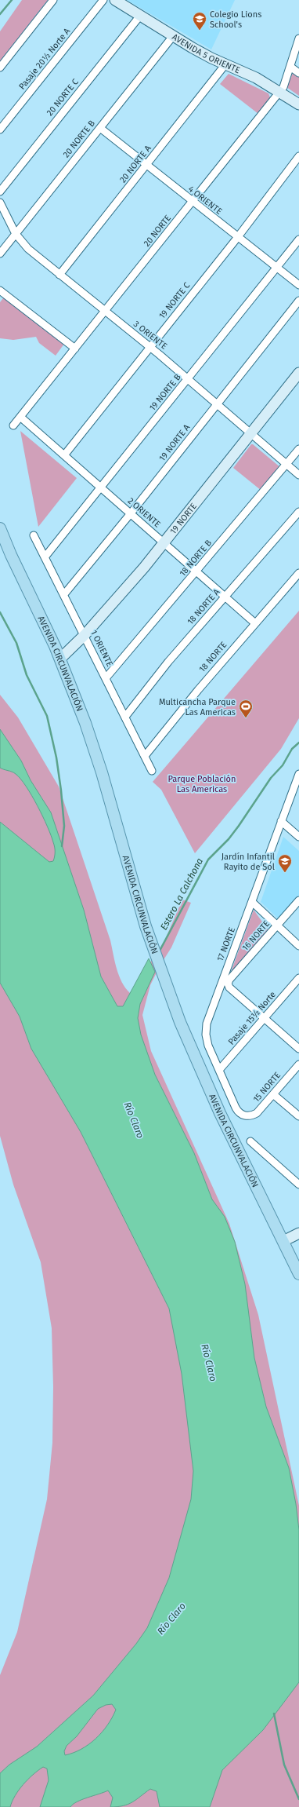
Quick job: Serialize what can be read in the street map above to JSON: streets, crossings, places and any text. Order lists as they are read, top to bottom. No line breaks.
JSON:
{"streets":{"main road":["AVENIDA CIRCUNVALACIÓN"],"street":["AVENIDA 5 ORIENTE","Pasaje 20½ Norte A","20 NORTE C","20 NORTE B","20 NORTE A","4 ORIENTE","20 NORTE","19 NORTE C","3 ORIENTE","19 NORTE B","19 NORTE A","2 ORIENTE","19 NORTE","18 NORTE B","18 NORTE A","1 ORIENTE","18 NORTE","16 NORTE","17 NORTE","Pasaje 15½ Norte","15 NORTE"]},"crossings":[["AVENIDA 5 ORIENTE","20 NORTE C"],["AVENIDA 5 ORIENTE","20 NORTE B"],["AVENIDA 5 ORIENTE","20 NORTE A"],["AVENIDA 5 ORIENTE","20 NORTE"],["20 NORTE B","4 ORIENTE"],["20 NORTE B","3 ORIENTE"],["20 NORTE A","4 ORIENTE"],["20 NORTE A","3 ORIENTE"],["4 ORIENTE","20 NORTE"],["4 ORIENTE","19 NORTE C"],["4 ORIENTE","19 NORTE B"],["20 NORTE","3 ORIENTE"],["20 NORTE","2 ORIENTE"],["19 NORTE C","3 ORIENTE"],["19 NORTE C","2 ORIENTE"],["3 ORIENTE","19 NORTE B"],["3 ORIENTE","19 NORTE A"],["3 ORIENTE","19 NORTE"],["3 ORIENTE","18 NORTE B"],["19 NORTE B","2 ORIENTE"],["19 NORTE B","1 ORIENTE"],["19 NORTE A","2 ORIENTE"],["19 NORTE A","1 ORIENTE"],["2 ORIENTE","19 NORTE"],["2 ORIENTE","18 NORTE B"],["2 ORIENTE","18 NORTE A"],["2 ORIENTE","18 NORTE"],["19 NORTE","1 ORIENTE"],["19 NORTE","AVENIDA CIRCUNVALACIÓN"],["18 NORTE B","1 ORIENTE"],["18 NORTE A","1 ORIENTE"],["1 ORIENTE","18 NORTE"],["16 NORTE","Pasaje 15½ Norte"],["17 NORTE","Pasaje 15½ Norte"],["17 NORTE","15 NORTE"]],"water":["Estero La Calchona","Río Claro"],"parks":["Parque Población Las Americas"],"places":{"school or university":["Colegio Lions School's","Jardín Infantil Rayito de Sol"],"sports":["Multicancha Parque Las Americas"]}}
